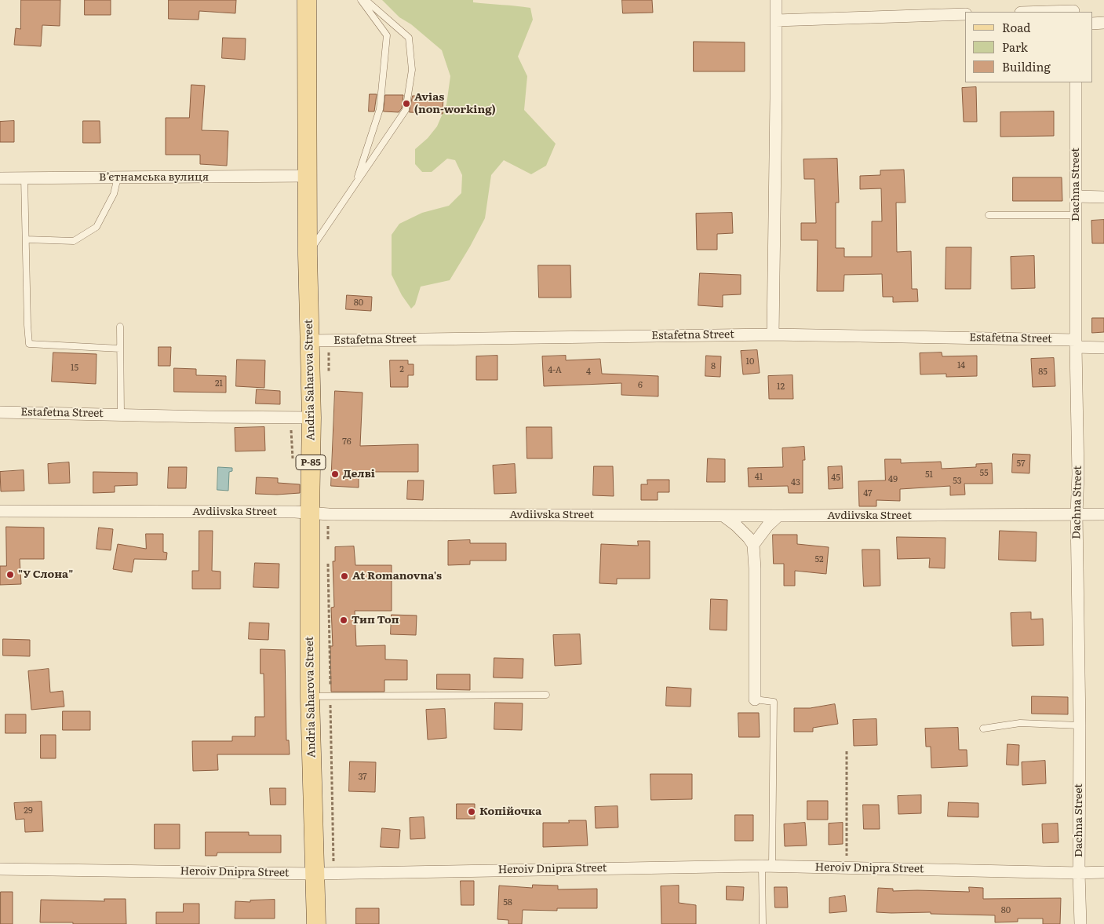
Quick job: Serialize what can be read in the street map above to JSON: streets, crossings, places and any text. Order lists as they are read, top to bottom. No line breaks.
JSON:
{"streets":{"main road":["Andria Saharova Street","Р-85"],"street":["Вʼєтнамська вулиця","Dachna Street","Estafetna Street","Avdiivska Street","Heroiv Dnipra Street"]},"crossings":[["Вʼєтнамська вулиця","Andria Saharova Street"],["Dachna Street","Estafetna Street"],["Dachna Street","Avdiivska Street"],["Dachna Street","Heroiv Dnipra Street"],["Estafetna Street","Andria Saharova Street"],["Andria Saharova Street","Avdiivska Street"],["Andria Saharova Street","Heroiv Dnipra Street"]],"places":["Avias (non-working)","Делві","\"У Слона\"","At Romanovna's","Тип Топ","Копійочка"],"house_numbers":["80","10","14","8","15","2","4-А","4","85","21","6","12","76","57","55","51","41","45","49","53","43","47","52","37","29","58","80"],"legend":["Road","Park","Building"]}
